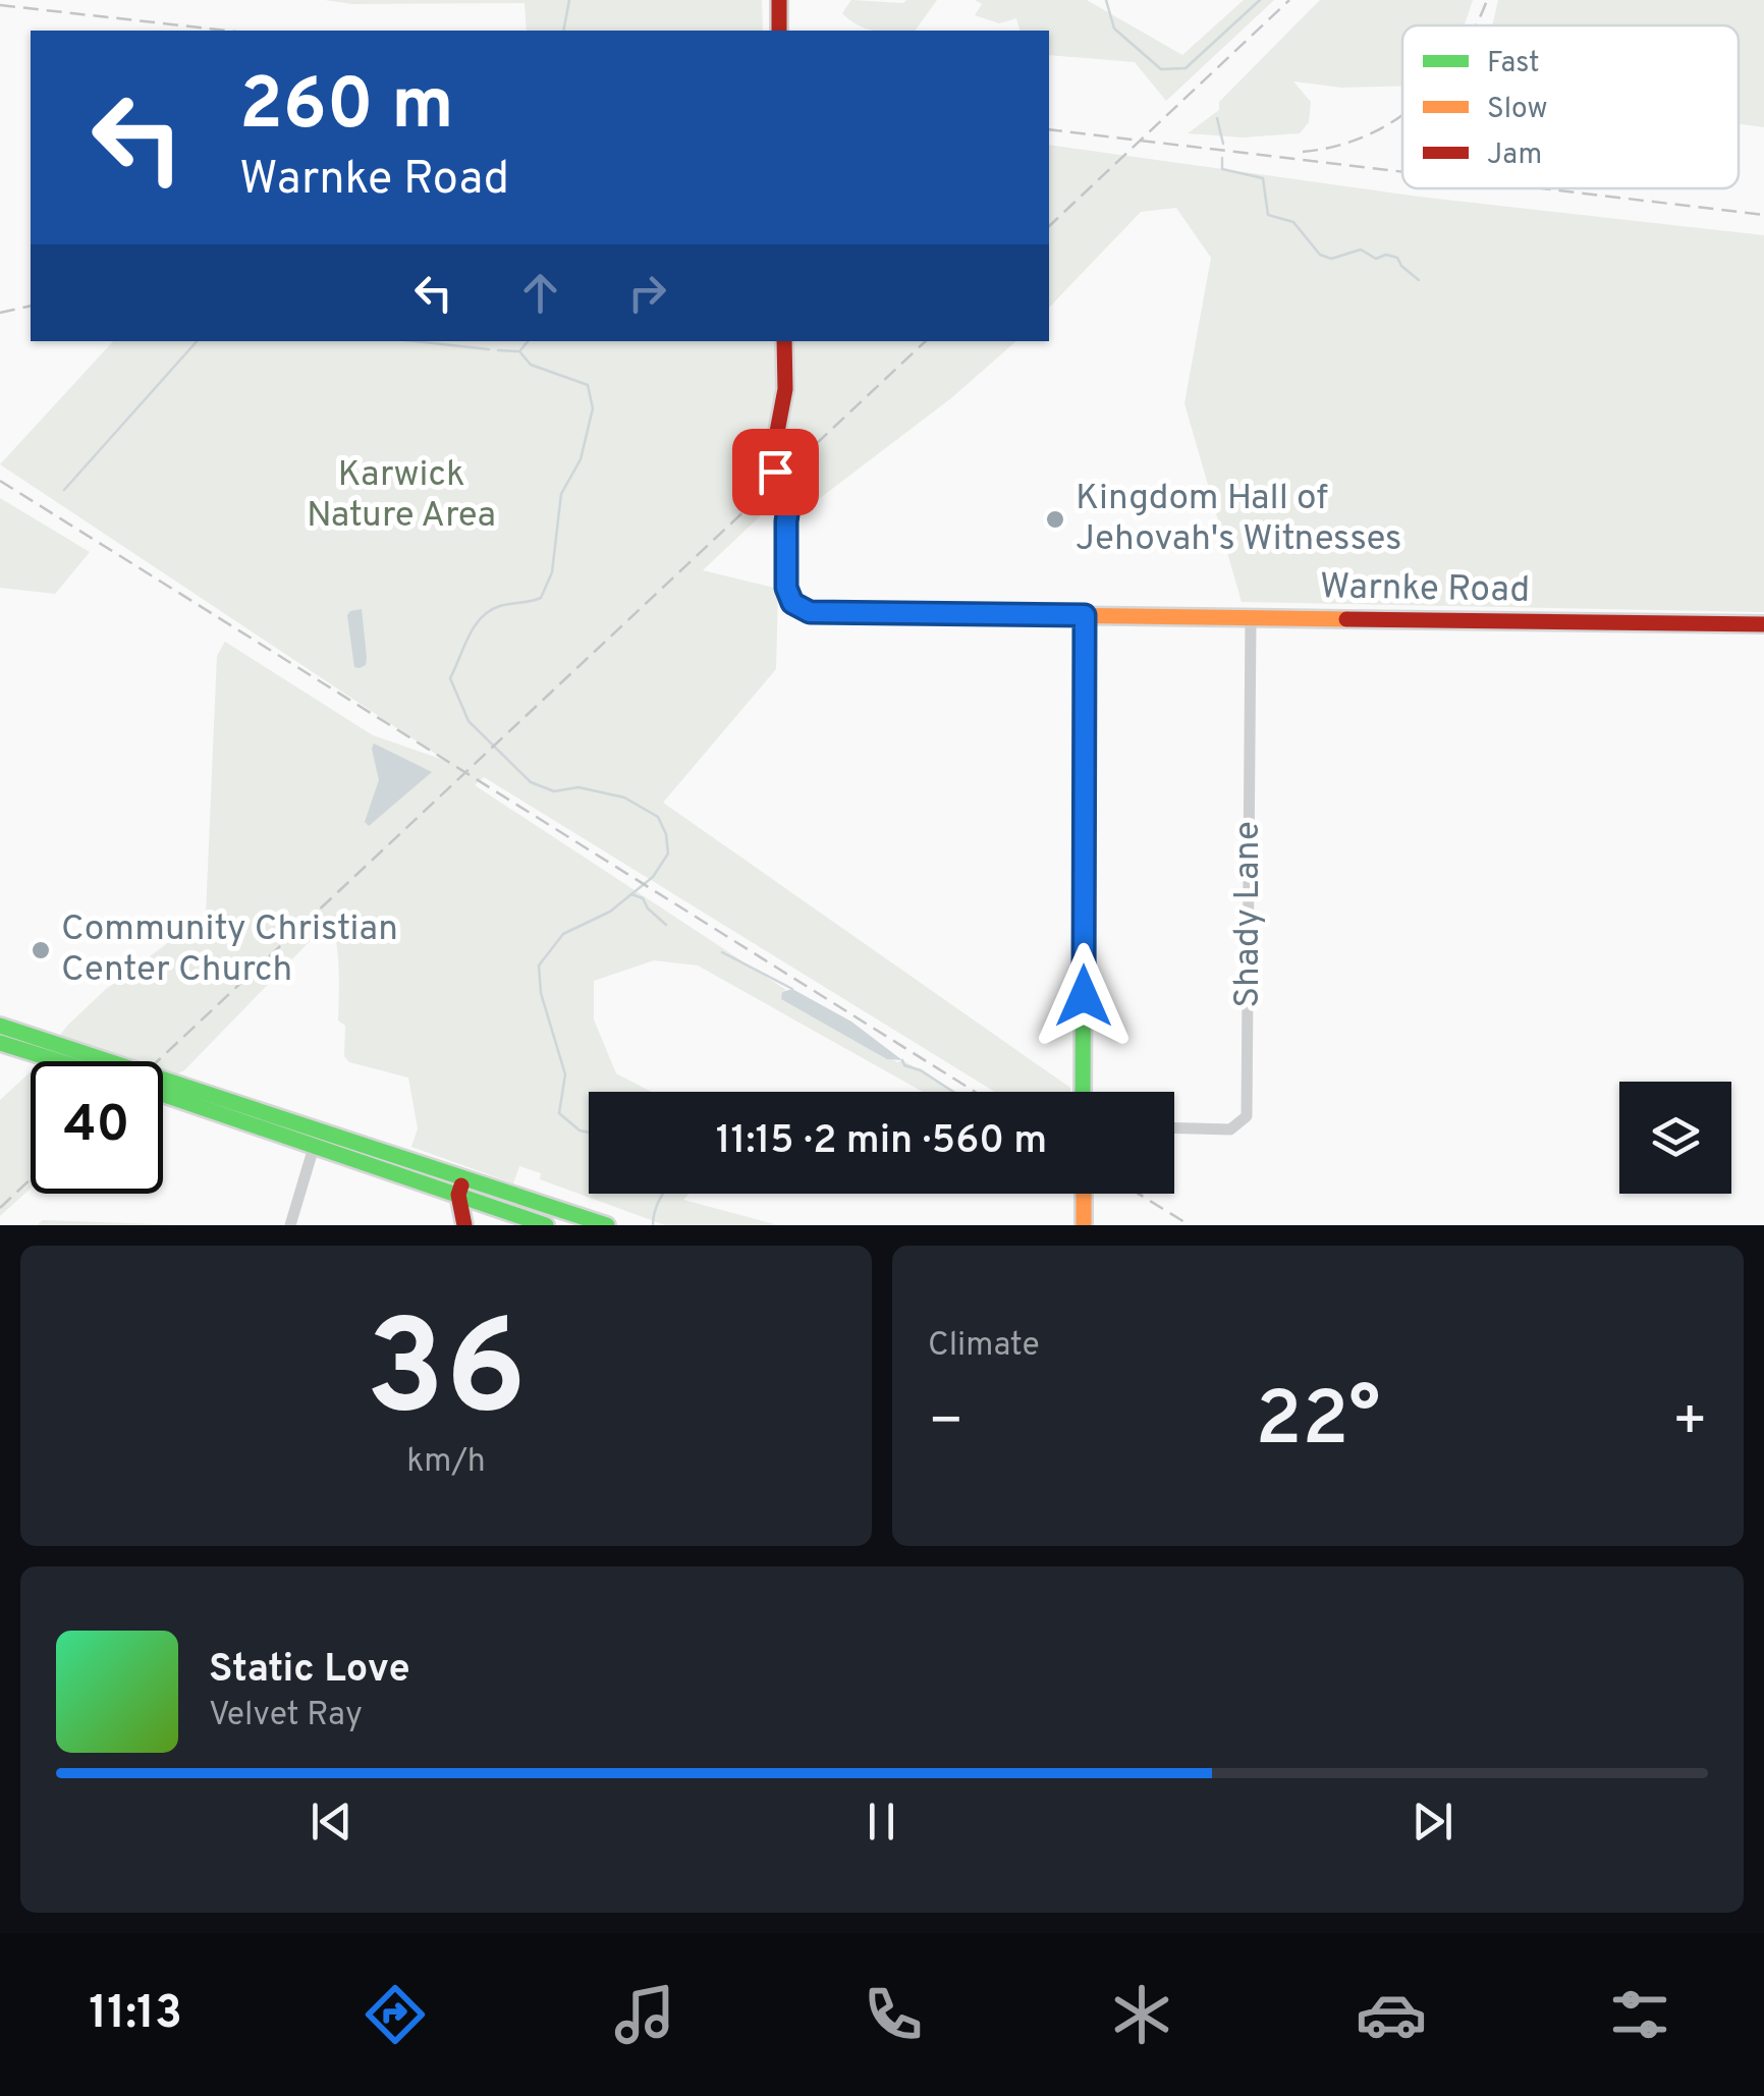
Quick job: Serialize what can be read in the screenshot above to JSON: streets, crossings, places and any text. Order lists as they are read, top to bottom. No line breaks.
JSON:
{"streets":{"street":["Warnke Road","Shady Lane"]},"crossings":[["Warnke Road","Shady Lane"]],"parks":["Karwick Nature Area"],"places":["Kingdom Hall of Jehovah's Witnesses","Community Christian Center Church"],"legend":["Fast","Slow","Jam"],"page":{"turn":["260 m","Warnke Road"],"limit":"40","trip":"11:15 · 2 min · 560 m","tile":[["36","km/h"],"Climate"],"heat":["−","22°","+"],"song":["Static Love","Velvet Ray"],"tabs":"11:13"}}
